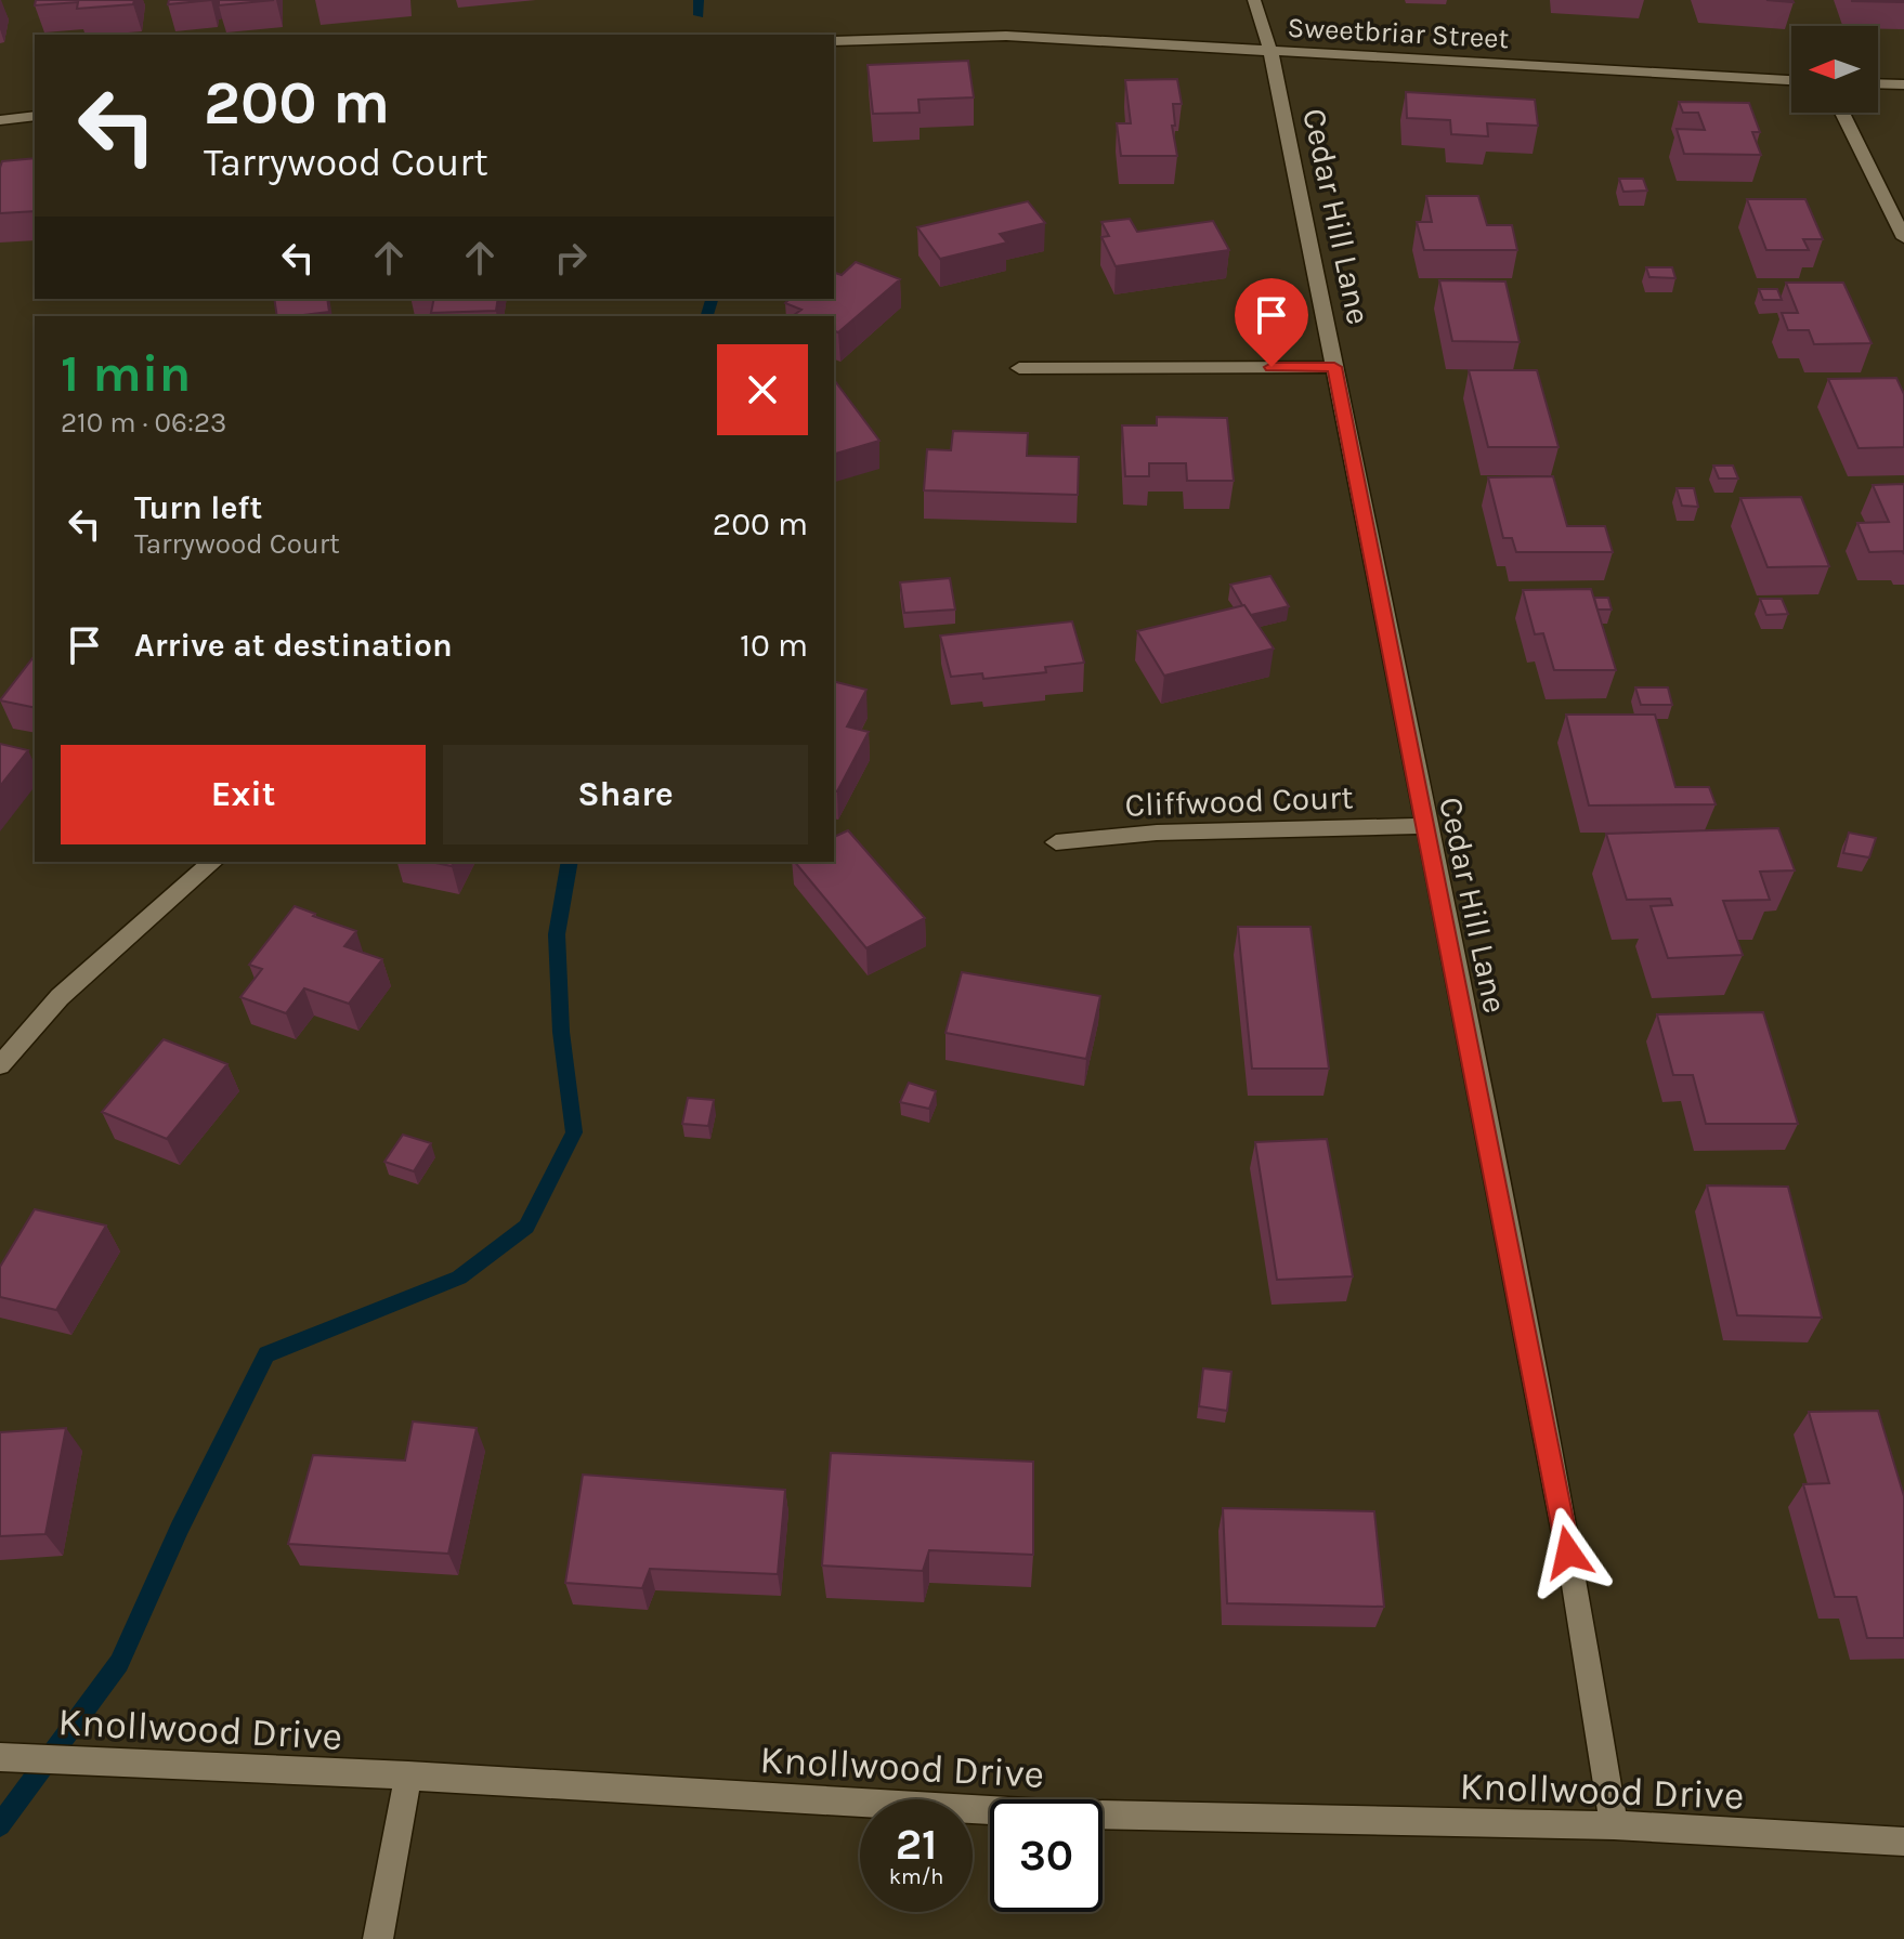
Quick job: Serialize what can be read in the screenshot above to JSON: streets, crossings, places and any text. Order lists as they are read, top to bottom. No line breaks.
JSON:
{"streets":{"street":["Sweetbriar Street","Cedar Hill Lane","Cliffwood Court","Knollwood Drive"]},"crossings":[["Sweetbriar Street","Cedar Hill Lane"],["Cedar Hill Lane","Cliffwood Court"],["Cedar Hill Lane","Knollwood Drive"]],"north":"left","page":{"turn":["200 m","Tarrywood Court"],"heading":["1 min","210 m · 06:23"],"list":[{"name":"Turn left","note":"Tarrywood Court","value":"200 m"},{"name":"Arrive at destination","value":"10 m"}],"buttons":["Exit","Share"],"speed":"21 km/h","limit":"30"}}
